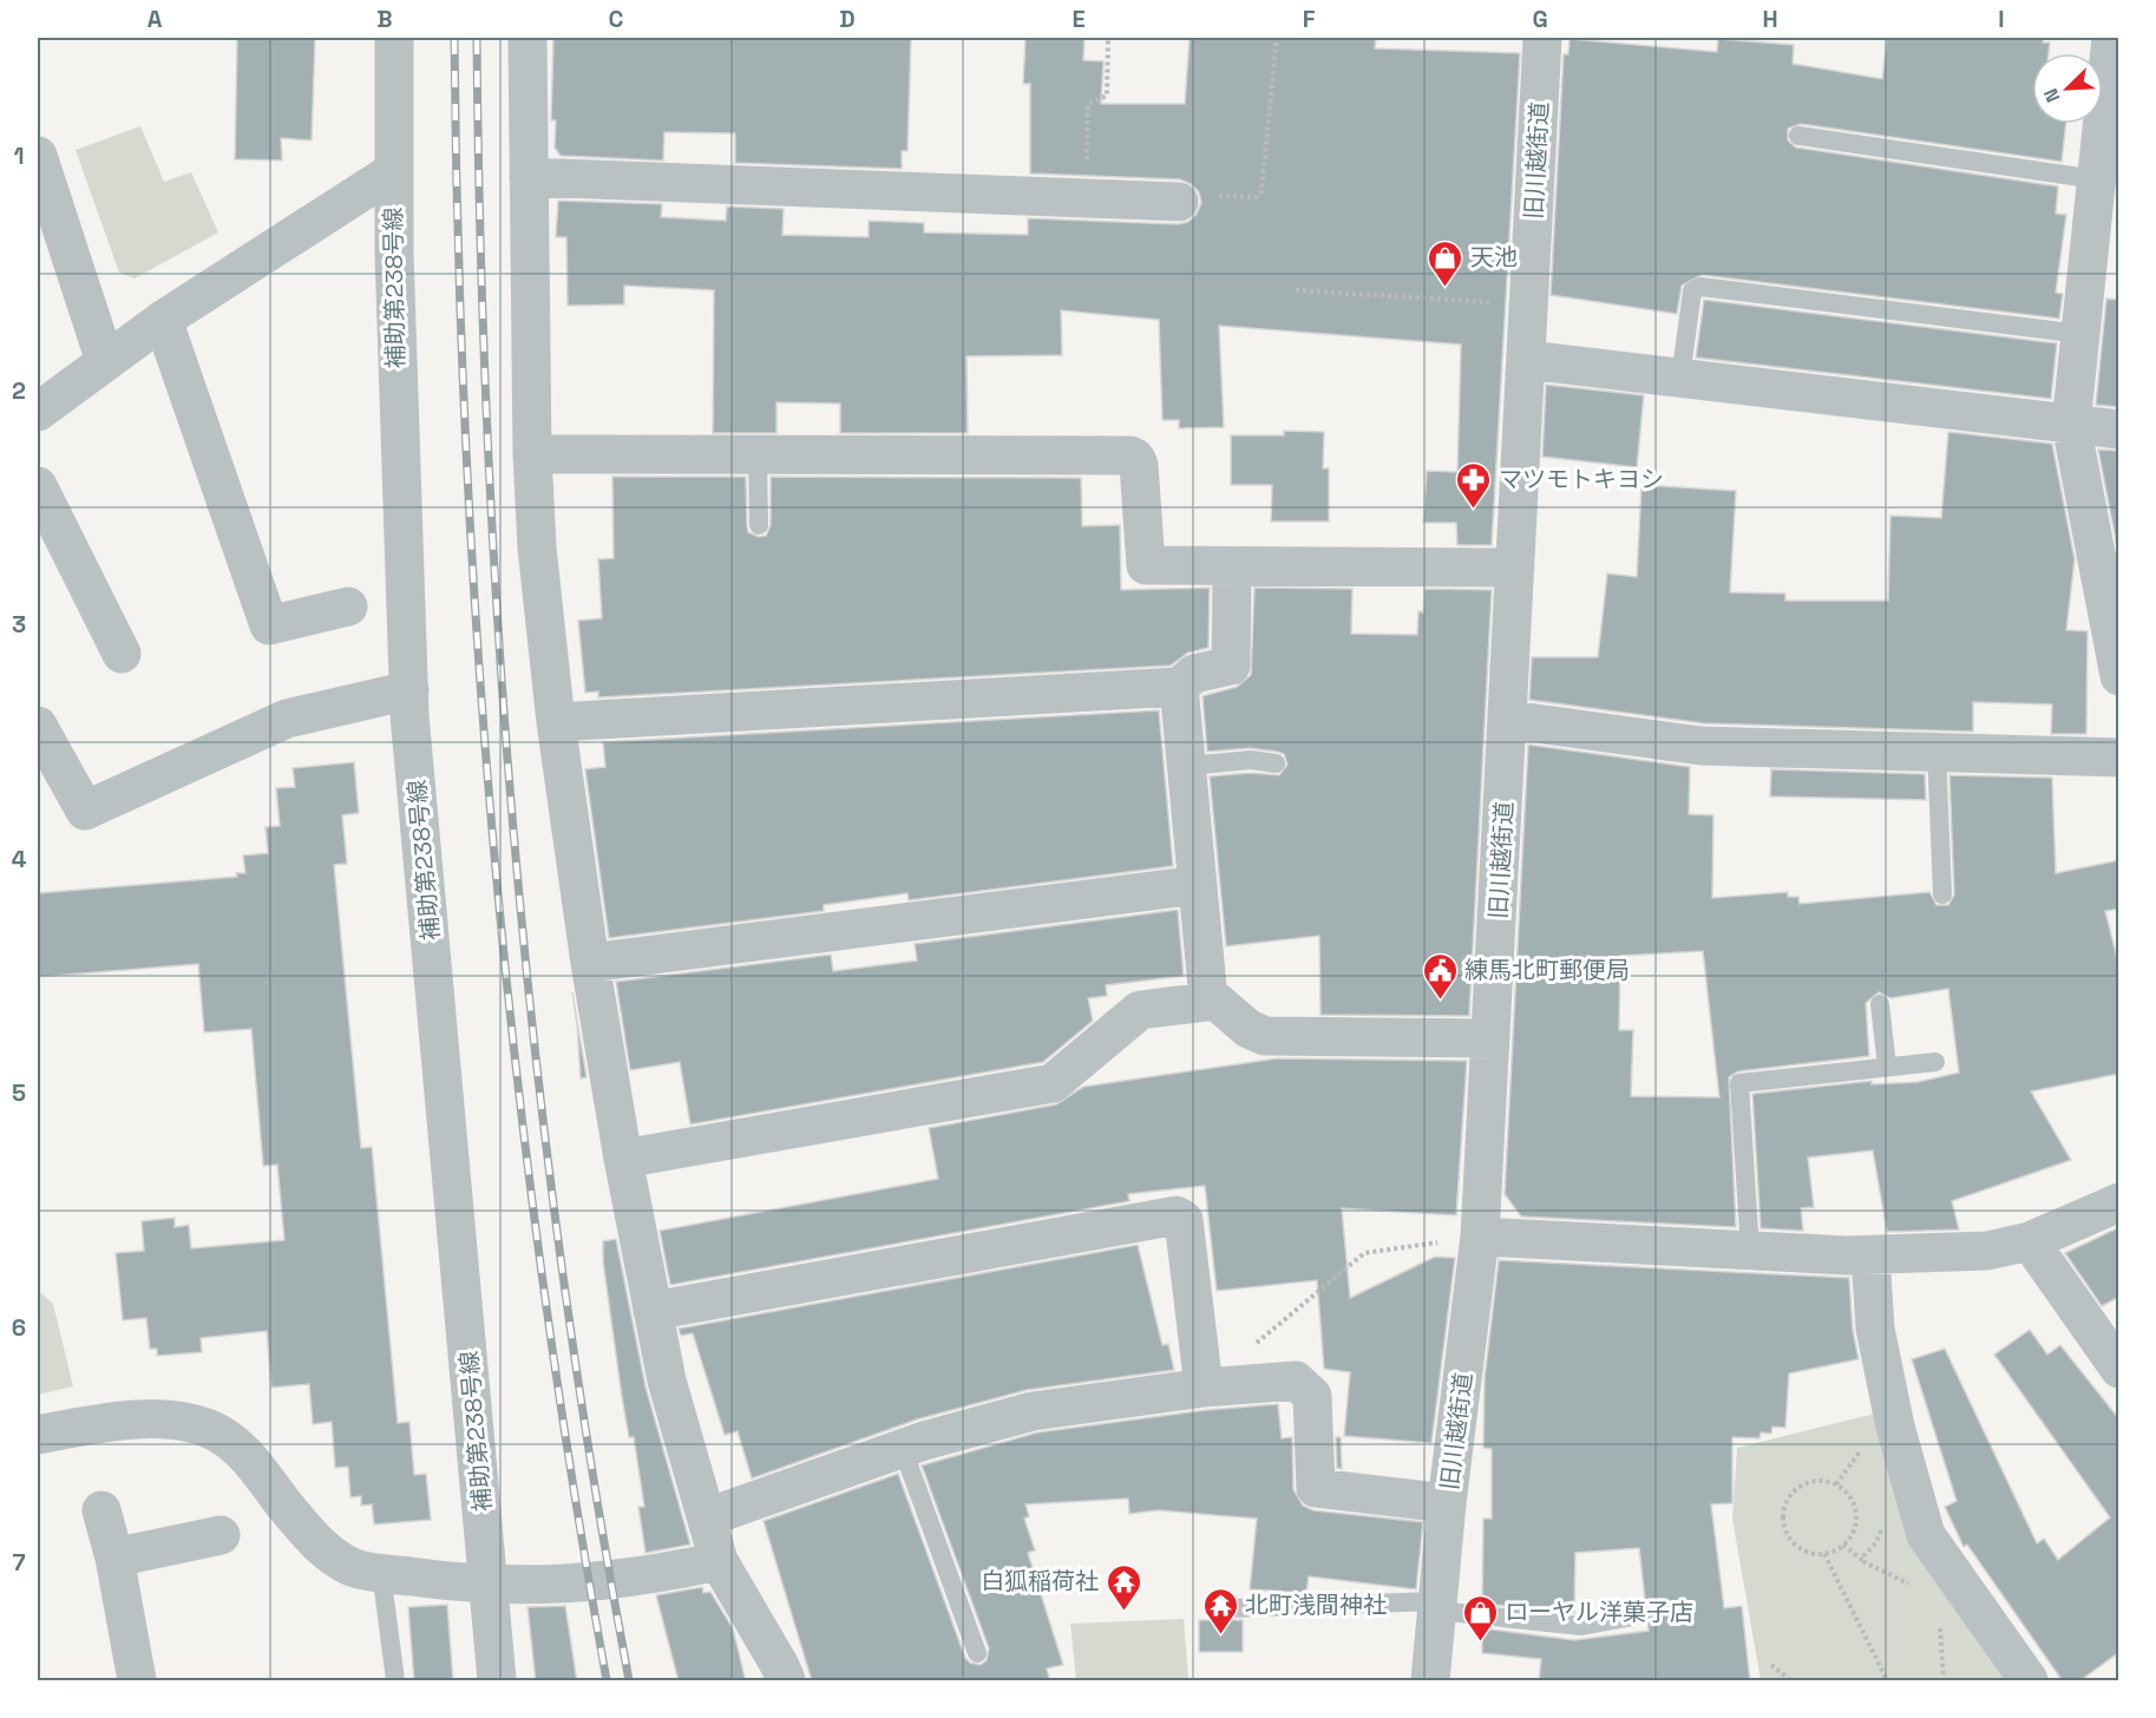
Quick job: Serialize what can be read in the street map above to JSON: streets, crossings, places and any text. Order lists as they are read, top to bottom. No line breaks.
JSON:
{"streets":{"street":["旧川越街道","補助第238号線"]},"places":{"shop":["天池","ローヤル洋菓子店"],"pharmacy":["マツモトキヨシ"],"public building":["練馬北町郵便局"],"temple":["白狐稲荷社","北町浅間神社"]},"north":"bottom left","grid":{"columns":["A","B","C","D","E","F","G","H","I"],"rows":["1","2","3","4","5","6","7"]}}
